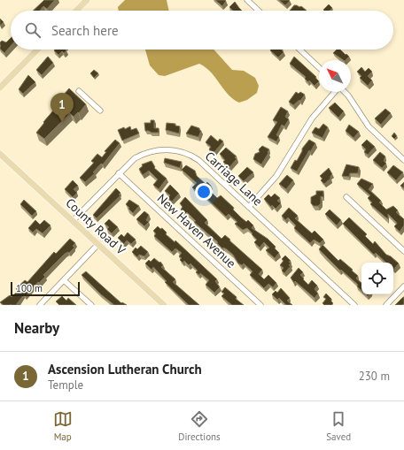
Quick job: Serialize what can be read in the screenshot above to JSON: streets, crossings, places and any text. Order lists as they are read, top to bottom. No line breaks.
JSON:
{"streets":{"main road":["County Road V"],"street":["Carriage Lane","New Haven Avenue"]},"crossings":[["Carriage Lane","County Road V"],["Carriage Lane","New Haven Avenue"]],"scale_bar":"100 m","north":"top left","page":{"search":"Search here","pins":"1","scale":"100 m","heading":"Nearby","list":[{"mark":"1","name":"Ascension Lutheran Church","note":"Temple","value":"230 m"}],"nav":["Map","Directions","Saved"]}}
